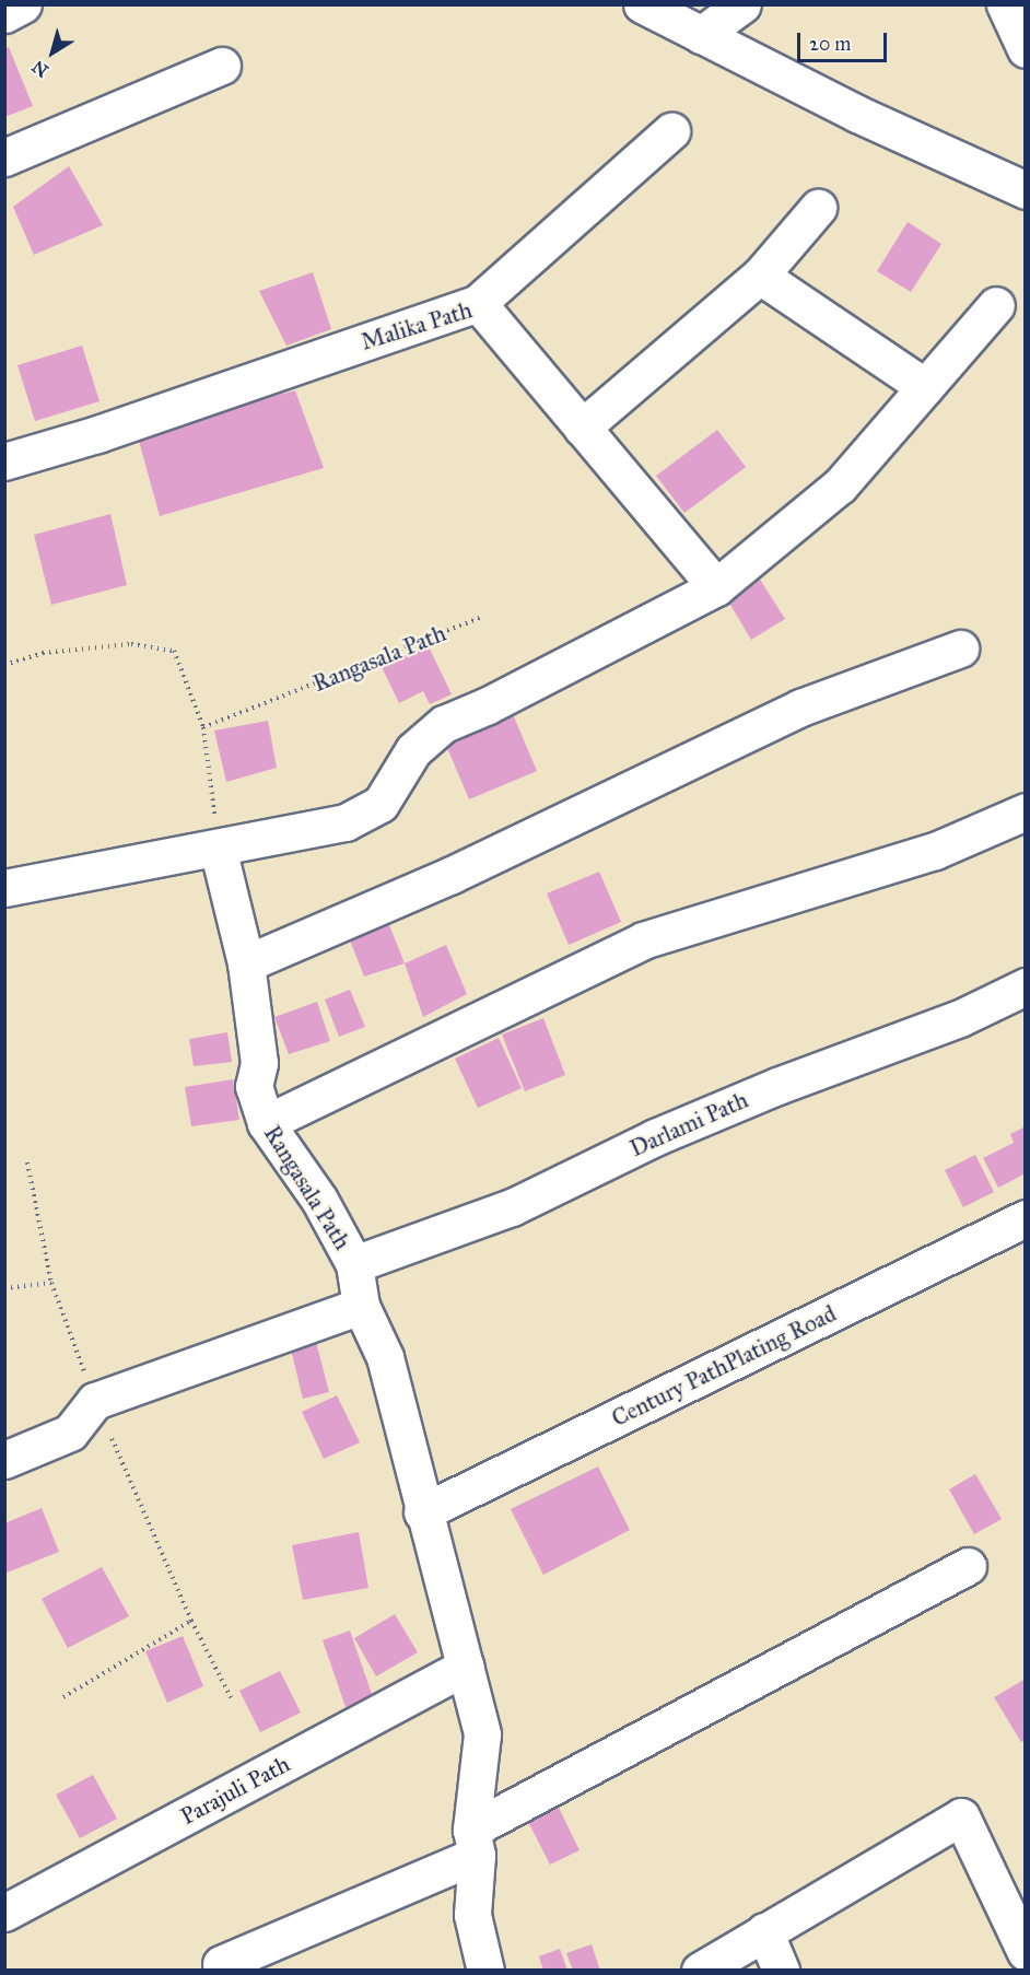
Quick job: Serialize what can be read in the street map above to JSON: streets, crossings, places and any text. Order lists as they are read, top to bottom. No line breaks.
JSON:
{"streets":{"street":["Malika Path","Rangasala Path","Darlami Path","Century PathPlating Road","Parajuli Path"]},"crossings":[["Rangasala Path","Darlami Path"],["Rangasala Path","Century PathPlating Road"],["Rangasala Path","Parajuli Path"]],"scale_bar":"20 m","north":"bottom left"}
